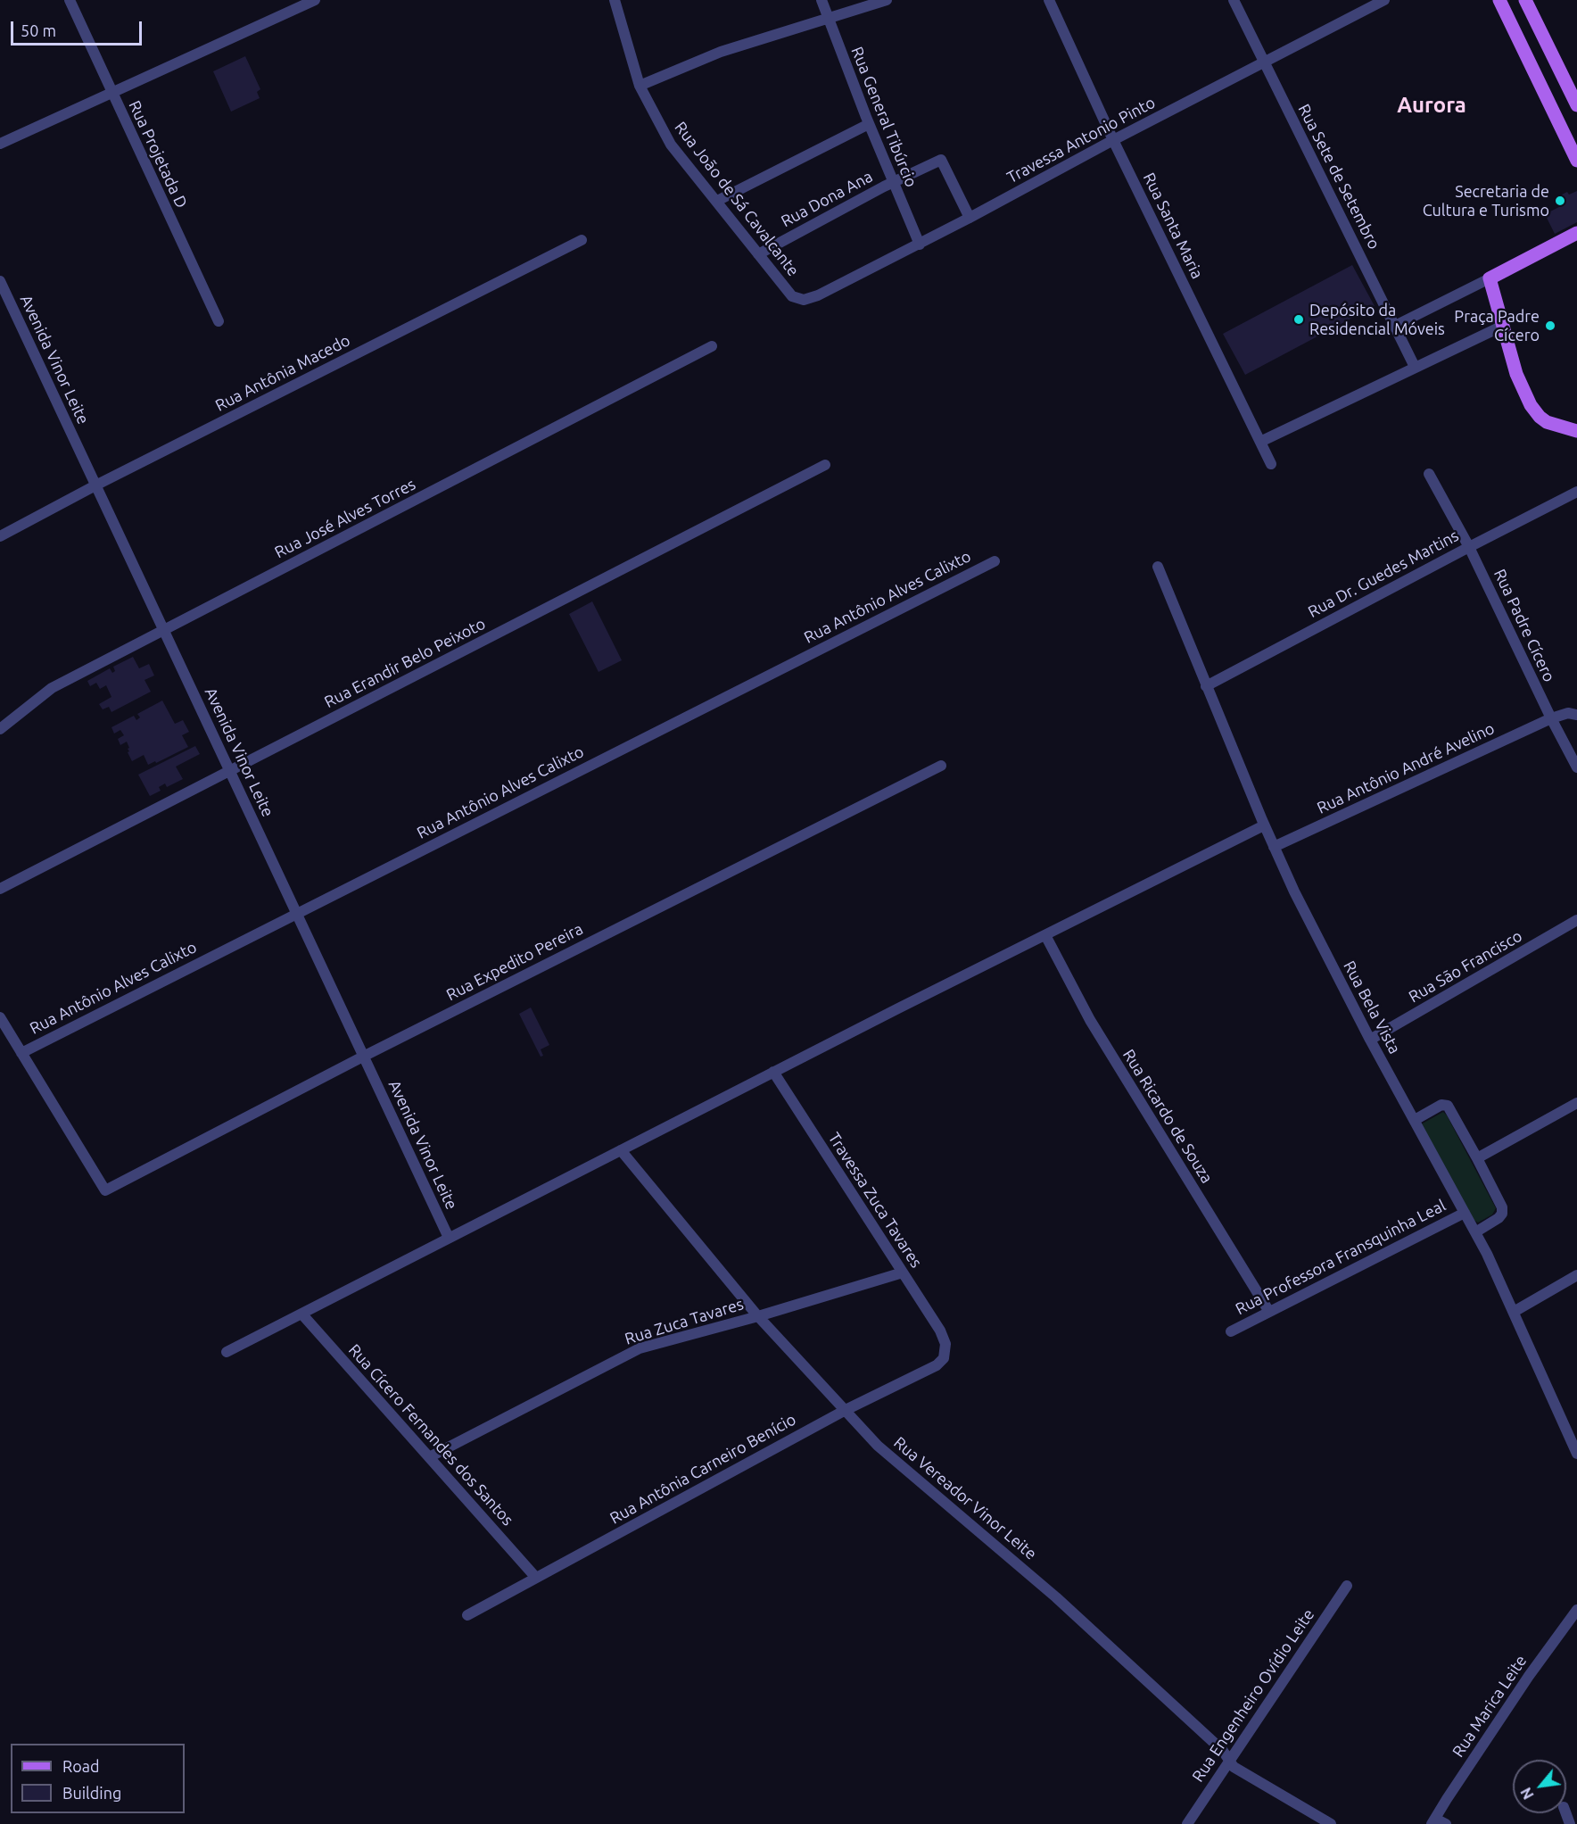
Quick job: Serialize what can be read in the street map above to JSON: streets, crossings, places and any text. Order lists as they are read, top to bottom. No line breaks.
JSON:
{"streets":{"street":["Rua General Tibúrcio","Travessa Antonio Pinto","Rua Projetada D","Rua Sete de Setembro","Rua João de Sá Cavalcante","Rua Dona Ana","Rua Santa Maria","Avenida Vinor Leite","Rua Antônia Macedo","Rua José Alves Torres","Rua Dr. Guedes Martins","Rua Antônio Alves Calixto","Rua Padre Cícero","Rua Erandir Belo Peixoto","Rua Antônio André Avelino","Rua Expedito Pereira","Rua São Francisco","Rua Bela Vista","Rua Ricardo de Souza","Travessa Zuca Tavares","Rua Professora Fransquinha Leal","Rua Zuca Tavares","Rua Cícero Fernandes dos Santos","Rua Antônia Carneiro Benício","Rua Vereador Vinor Leite","Rua Engenheiro Ovídio Leite","Rua Marica Leite"]},"crossings":[["Rua General Tibúrcio","Travessa Antonio Pinto"],["Rua General Tibúrcio","Rua Dona Ana"],["Travessa Antonio Pinto","Rua Sete de Setembro"],["Travessa Antonio Pinto","Rua João de Sá Cavalcante"],["Travessa Antonio Pinto","Rua Dona Ana"],["Travessa Antonio Pinto","Rua Santa Maria"],["Rua João de Sá Cavalcante","Rua Dona Ana"],["Avenida Vinor Leite","Rua Antônia Macedo"],["Avenida Vinor Leite","Rua José Alves Torres"],["Avenida Vinor Leite","Rua Antônio Alves Calixto"],["Avenida Vinor Leite","Rua Erandir Belo Peixoto"],["Avenida Vinor Leite","Rua Expedito Pereira"],["Rua Dr. Guedes Martins","Rua Padre Cícero"],["Rua Dr. Guedes Martins","Rua Bela Vista"],["Rua Antônio Alves Calixto","Rua Expedito Pereira"],["Rua Padre Cícero","Rua Antônio André Avelino"],["Rua Antônio André Avelino","Rua Bela Vista"],["Rua São Francisco","Rua Bela Vista"],["Rua Bela Vista","Rua Professora Fransquinha Leal"],["Rua Ricardo de Souza","Rua Professora Fransquinha Leal"],["Travessa Zuca Tavares","Rua Zuca Tavares"],["Travessa Zuca Tavares","Rua Antônia Carneiro Benício"],["Rua Zuca Tavares","Rua Cícero Fernandes dos Santos"],["Rua Zuca Tavares","Rua Vereador Vinor Leite"],["Rua Cícero Fernandes dos Santos","Rua Antônia Carneiro Benício"],["Rua Antônia Carneiro Benício","Rua Vereador Vinor Leite"],["Rua Vereador Vinor Leite","Rua Engenheiro Ovídio Leite"]],"districts":["Aurora"],"places":["Secretaria de Cultura e Turismo","Depósito da Residencial Móveis","Praça Padre Cícero"],"legend":["Road","Building"],"scale_bar":"50 m","north":"bottom left"}
